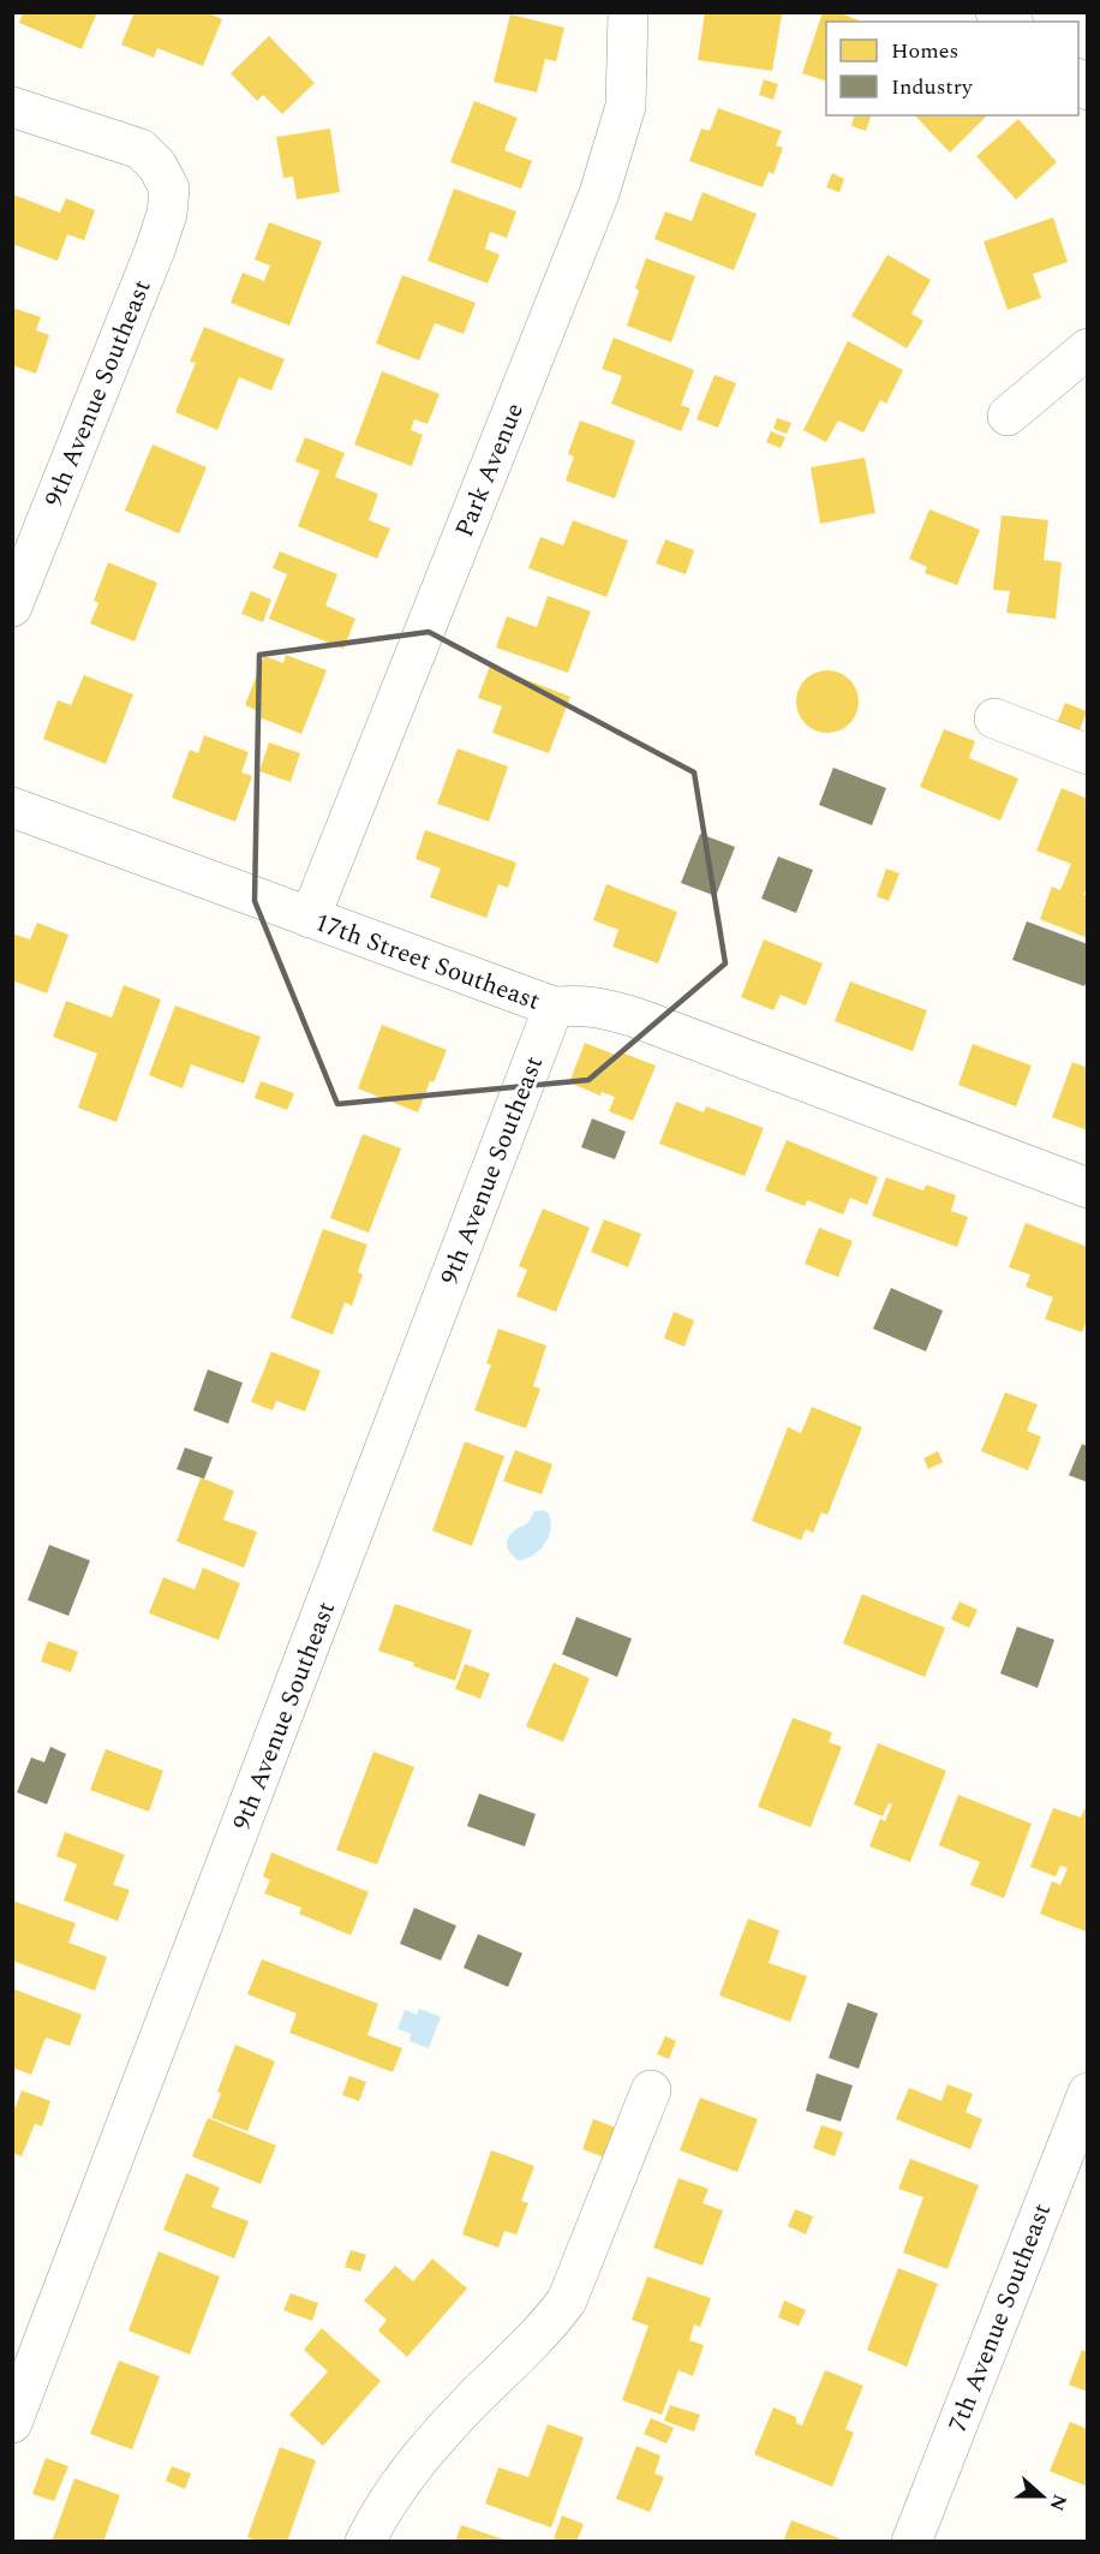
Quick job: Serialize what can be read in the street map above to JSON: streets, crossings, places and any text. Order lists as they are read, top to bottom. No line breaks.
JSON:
{"streets":{"street":["9th Avenue Southeast","Park Avenue","17th Street Southeast","7th Avenue Southeast"]},"crossings":[["9th Avenue Southeast","17th Street Southeast"],["Park Avenue","17th Street Southeast"]],"legend":["Homes","Industry"],"north":"right"}
